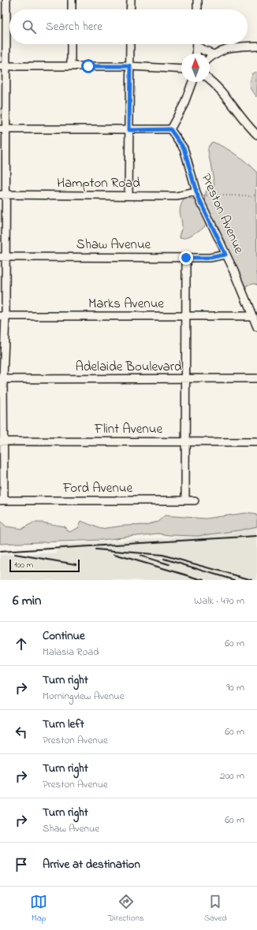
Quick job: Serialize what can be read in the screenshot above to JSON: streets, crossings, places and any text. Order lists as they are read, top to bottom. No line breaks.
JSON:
{"streets":{"street":["Hampton Road","Preston Avenue","Shaw Avenue","Marks Avenue","Adelaide Boulevard","Flint Avenue","Ford Avenue"]},"crossings":[["Hampton Road","Preston Avenue"],["Preston Avenue","Shaw Avenue"],["Preston Avenue","Marks Avenue"]],"scale_bar":"100 m","north":"top","page":{"search":"Search here","scale":"100 m","heading":["6 min","Walk · 470 m"],"list":[["Continue","Malasia Road","60 m"],["Turn right","Morningview Avenue","90 m"],["Turn left","Preston Avenue","60 m"],["Turn right","Preston Avenue","200 m"],["Turn right","Shaw Avenue","60 m"],"Arrive at destination"],"nav":["Map","Directions","Saved"]}}
